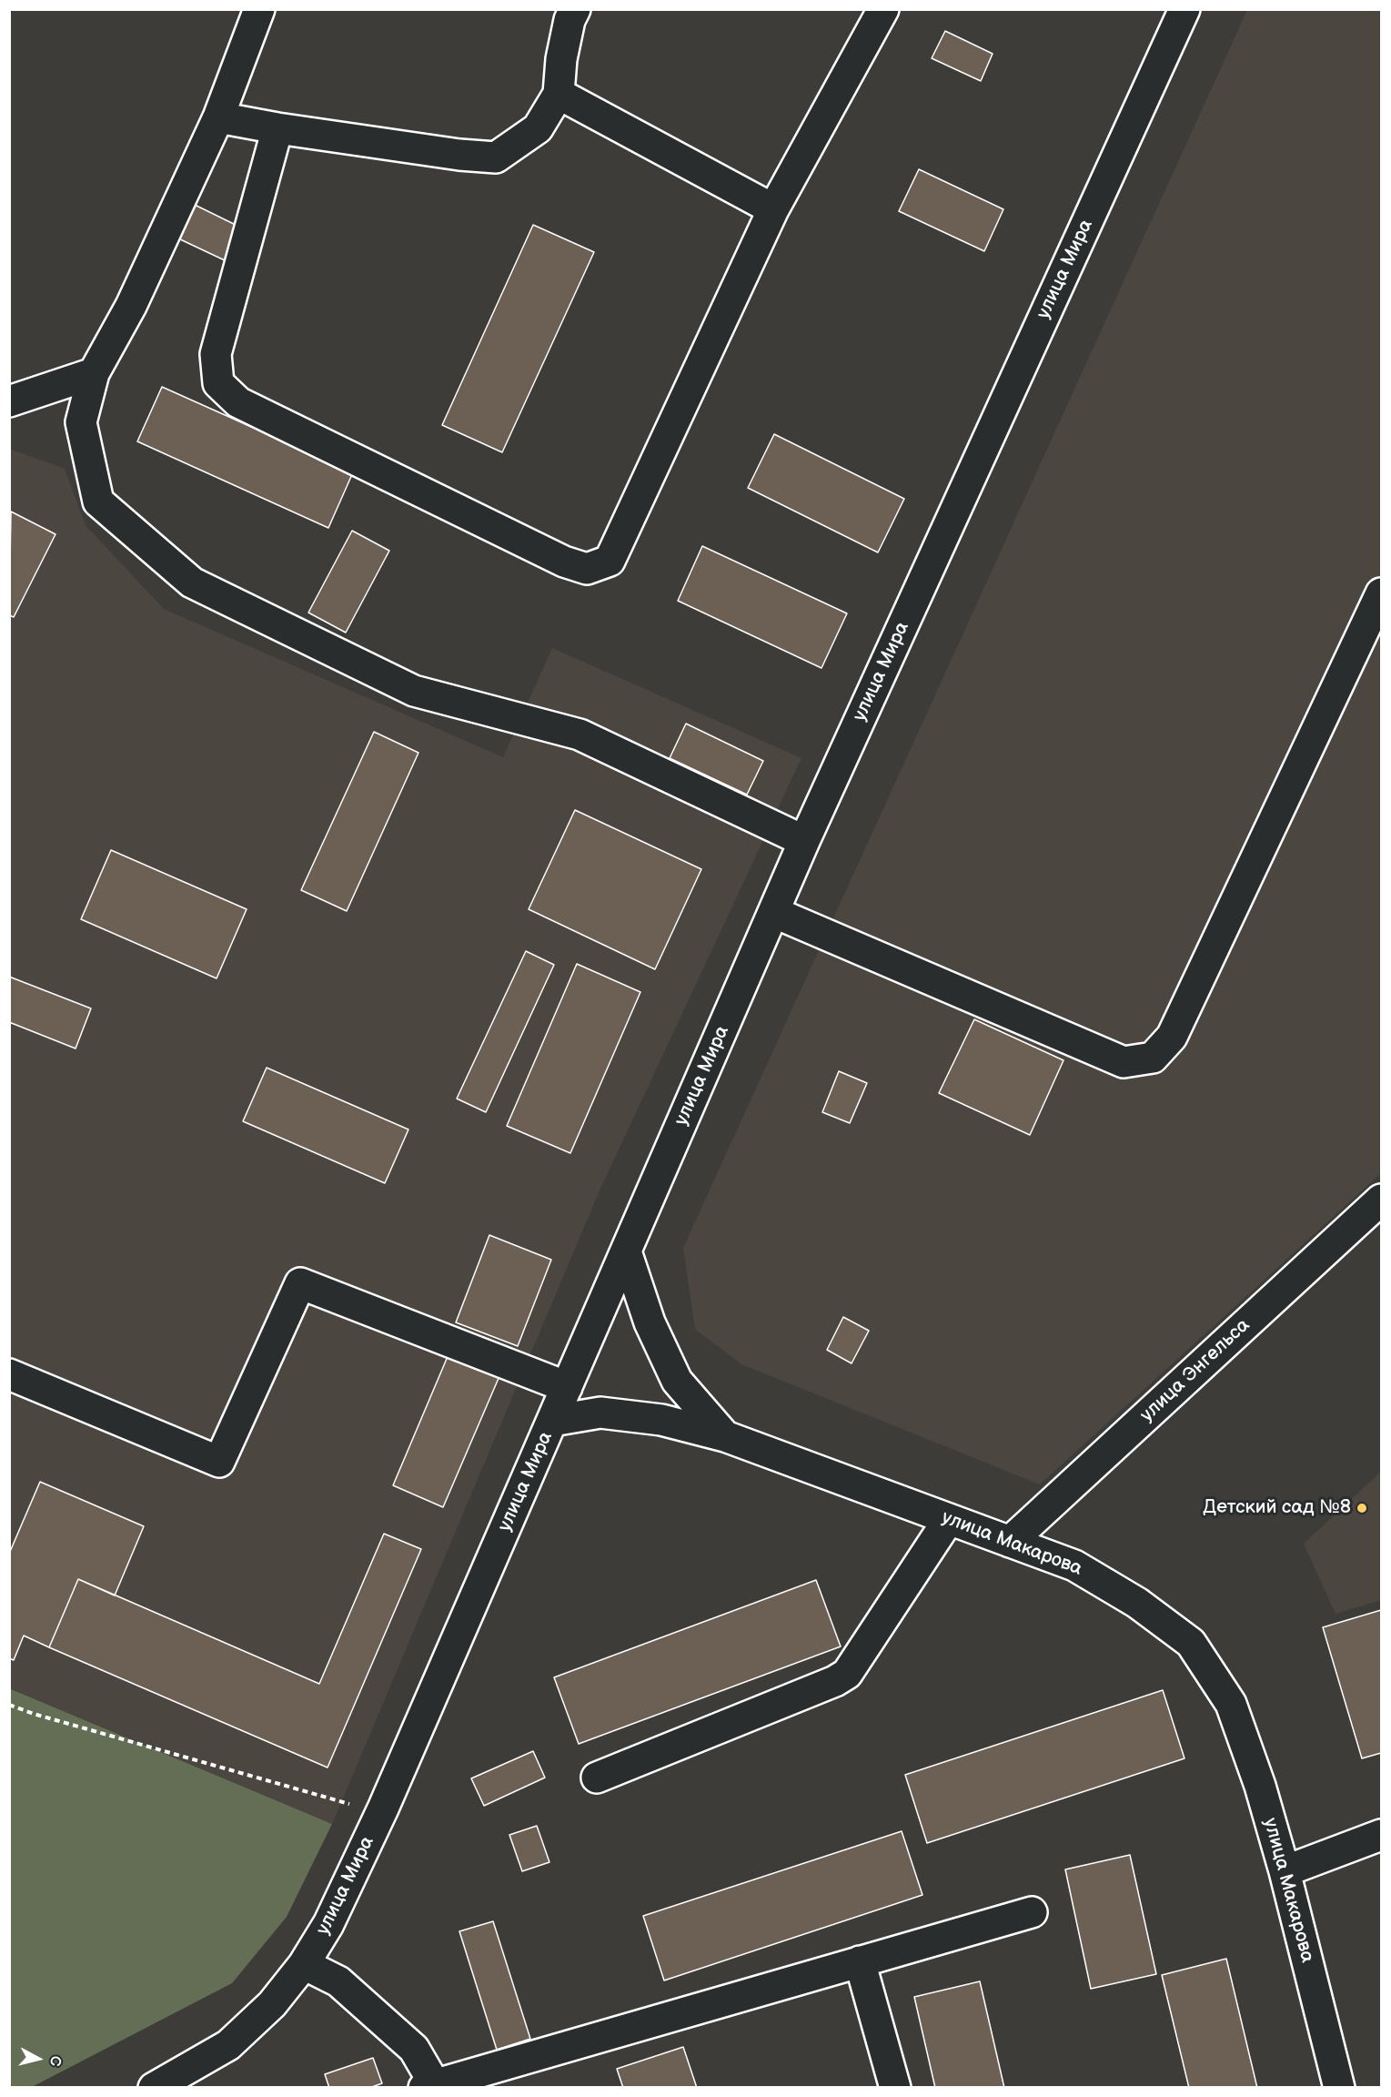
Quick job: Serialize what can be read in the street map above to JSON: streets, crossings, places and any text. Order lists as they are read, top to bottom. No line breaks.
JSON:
{"streets":{"street":["улица Мира","улица Энгельса","улица Макарова"]},"crossings":[["улица Мира","улица Макарова"],["улица Энгельса","улица Макарова"]],"places":["Детский сад №8"],"north":"right"}
